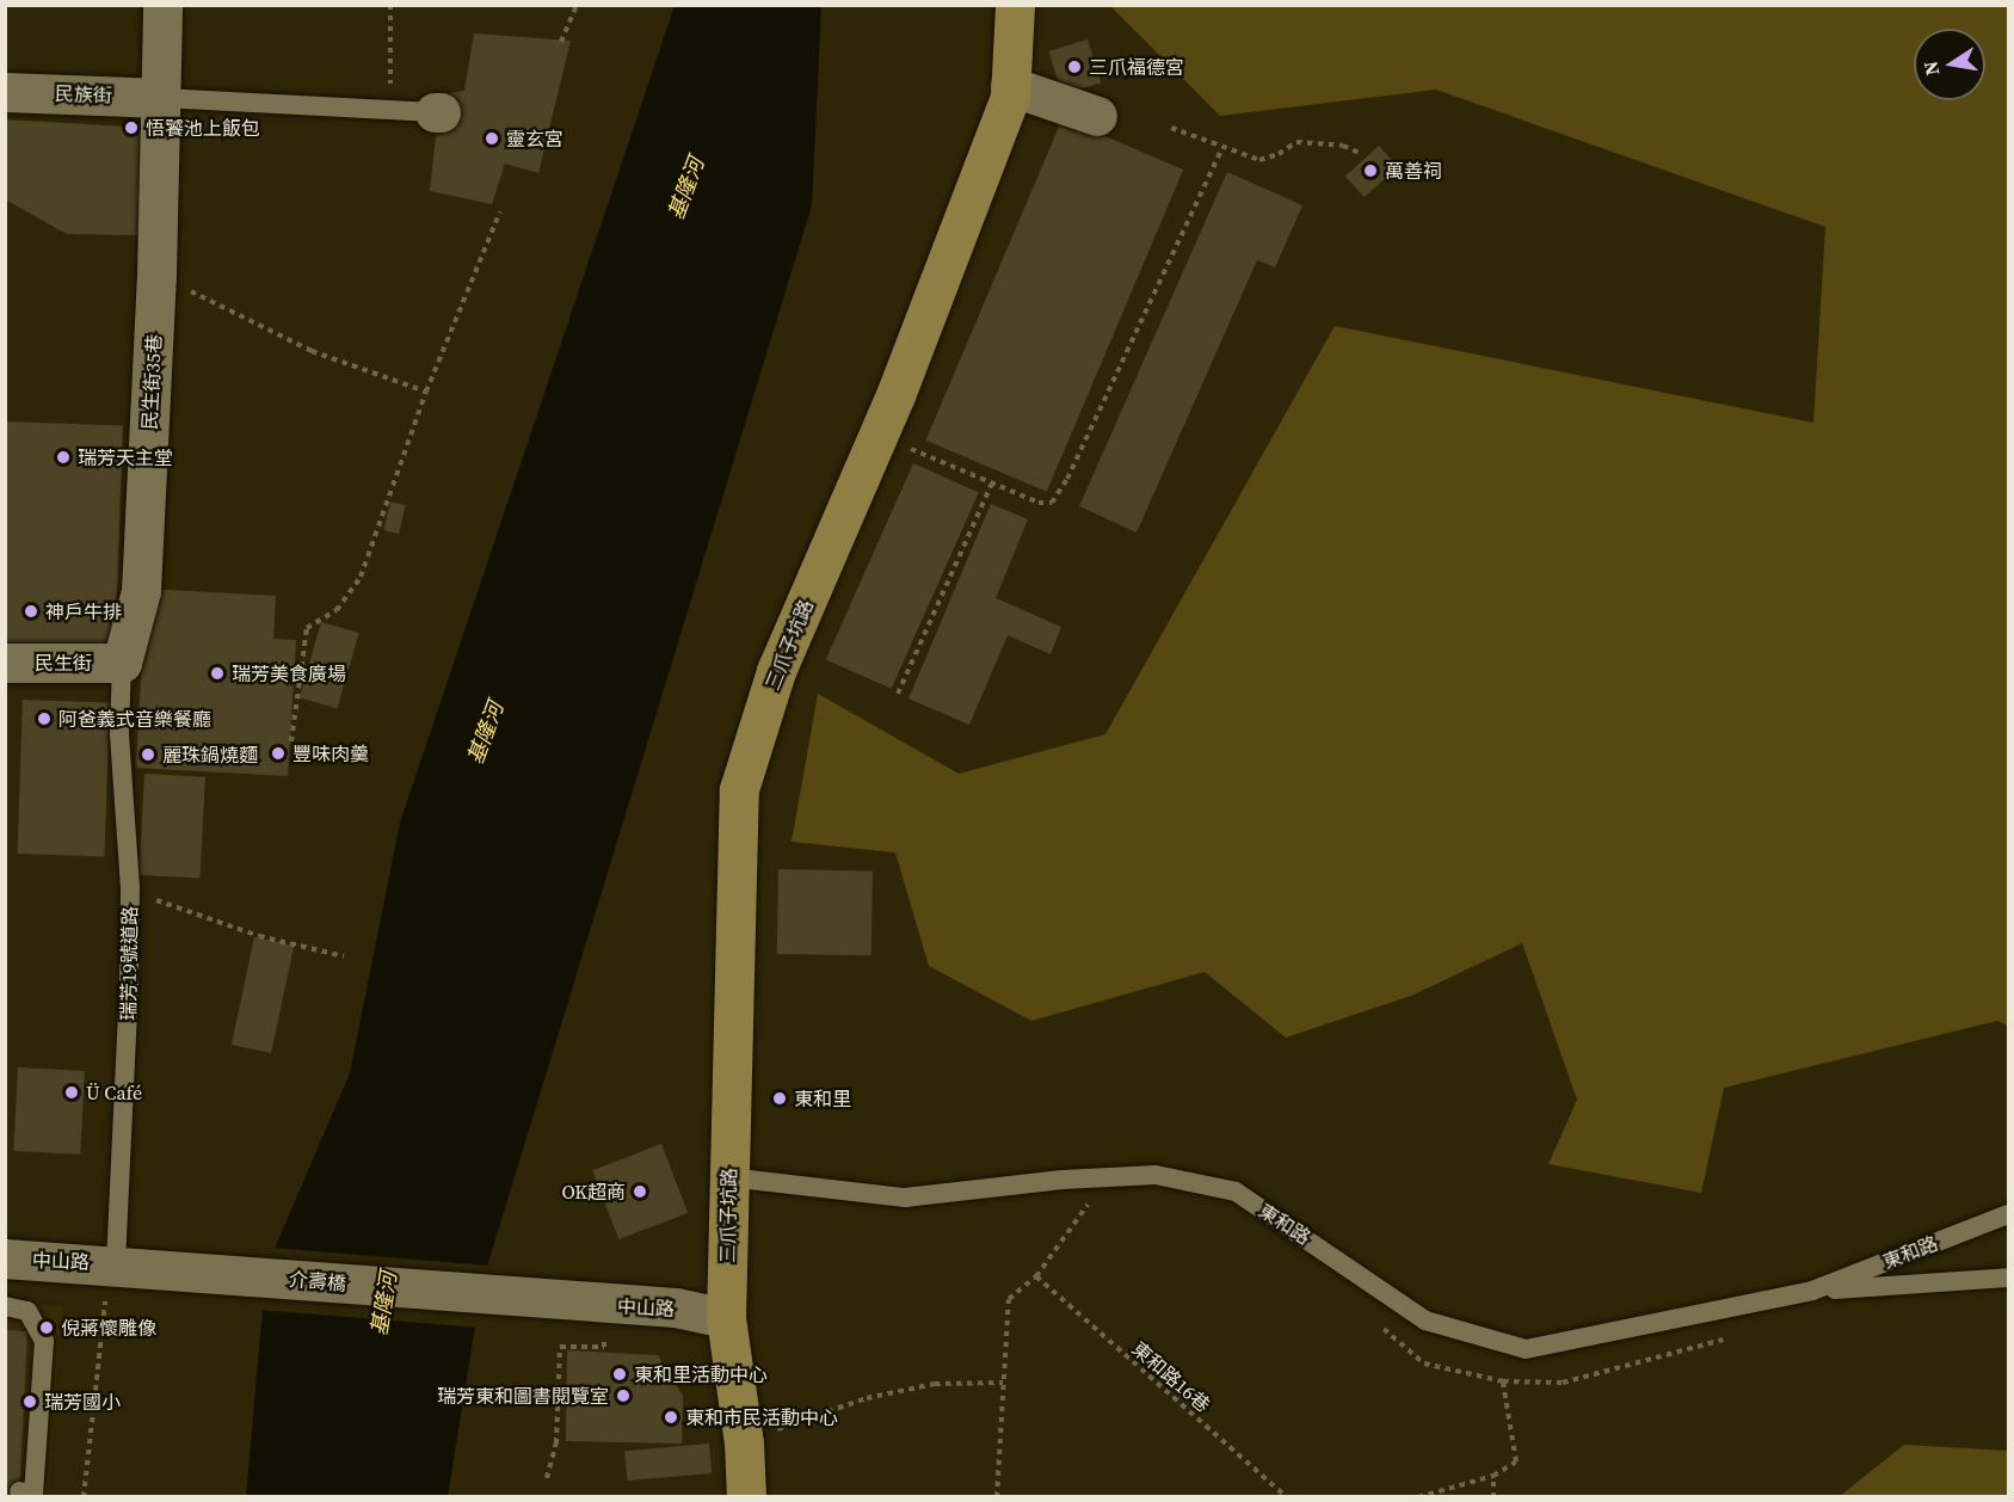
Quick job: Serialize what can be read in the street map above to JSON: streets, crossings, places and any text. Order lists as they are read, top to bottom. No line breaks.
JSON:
{"streets":{"main road":["三爪子坑路"],"street":["民族街","民生街35巷","民生街","中山路","介壽橋"],"lane":["瑞芳19號道路","東和路"],"path":["東和路16巷"]},"crossings":[["民族街","民生街35巷"],["民生街35巷","民生街"],["民生街35巷","瑞芳19號道路"],["三爪子坑路","東和路"],["三爪子坑路","中山路"],["民生街","瑞芳19號道路"],["瑞芳19號道路","中山路"],["瑞芳19號道路","介壽橋"],["中山路","介壽橋"]],"water":["基隆河"],"places":["三爪福德宮","悟饕池上飯包","靈玄宮","萬善祠","瑞芳天主堂","神戶牛排","瑞芳美食廣場","阿爸義式音樂餐廳","豐味肉羹","麗珠鍋燒麵","Ü Café","東和里","OK超商","倪蔣懷雕像","東和里活動中心","瑞芳東和圖書閱覽室","瑞芳國小","東和市民活動中心"],"north":"left"}
